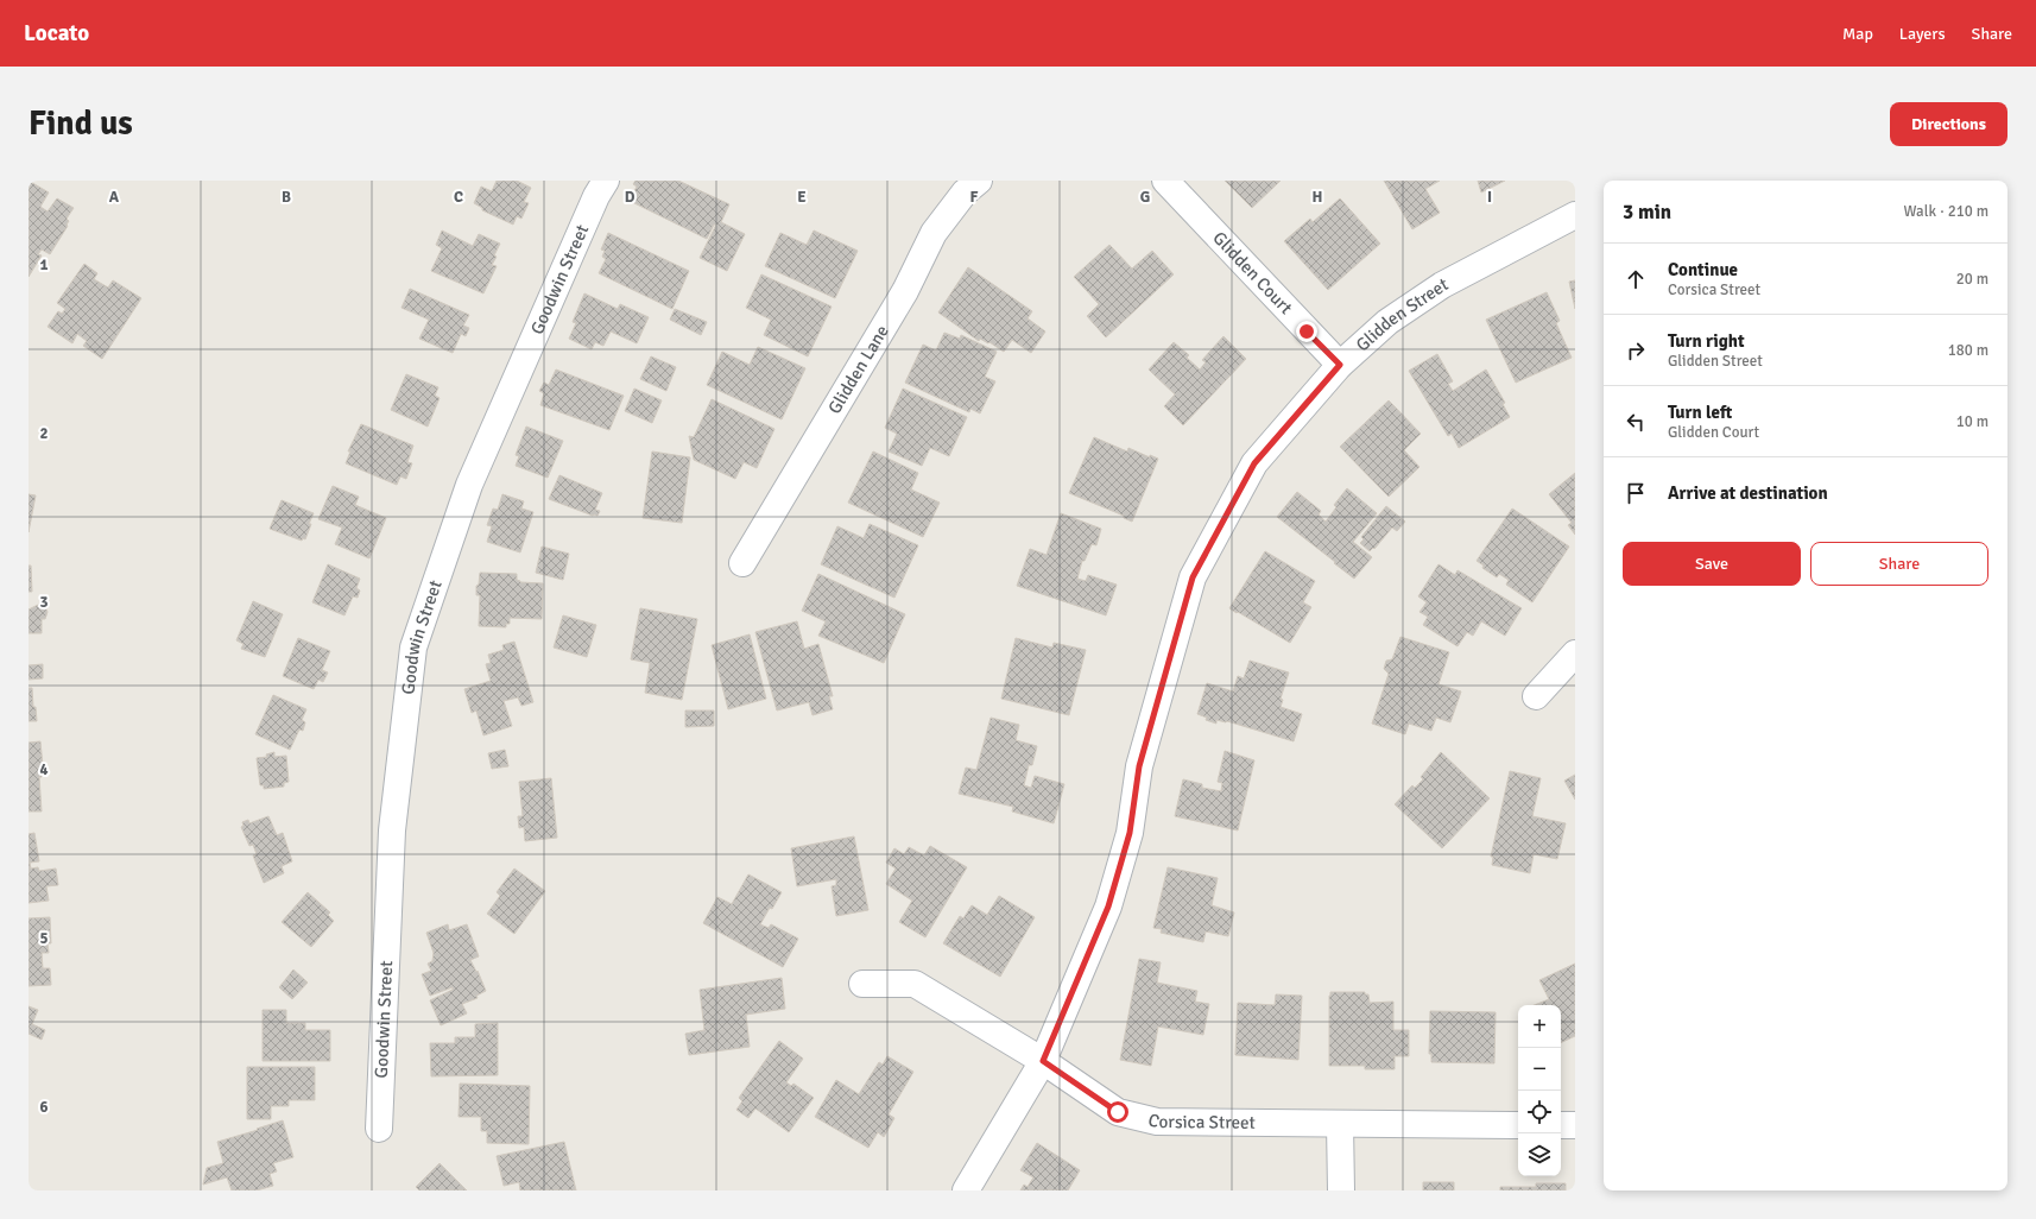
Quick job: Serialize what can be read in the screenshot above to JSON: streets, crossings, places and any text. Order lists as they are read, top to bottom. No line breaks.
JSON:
{"streets":{"street":["Glidden Court","Goodwin Street","Glidden Street","Glidden Lane","Corsica Street"]},"crossings":[["Glidden Court","Glidden Street"],["Glidden Street","Corsica Street"]],"page":{"header":"Locato","nav":["Map","Layers","Share"],"buttons":["Directions",["Save","Share"]],"title":"Find us","heading":["3 min","Walk · 210 m"],"list":[["Continue","Corsica Street","20 m"],["Turn right","Glidden Street","180 m"],["Turn left","Glidden Court","10 m"],"Arrive at destination"],"map_buttons":["+","−"]},"grid":{"columns":["A","B","C","D","E","F","G","H","I"],"rows":["1","2","3","4","5","6"]}}
